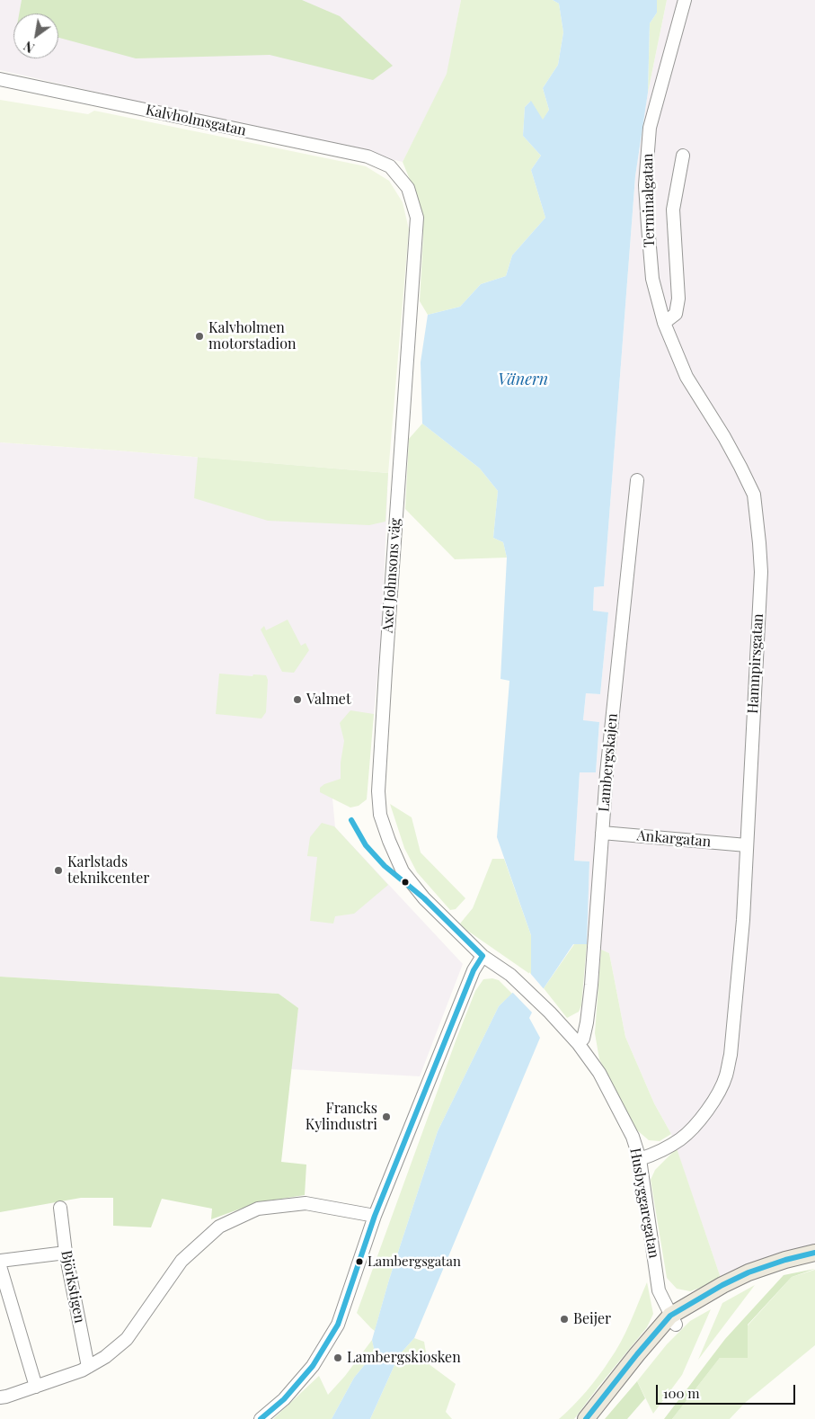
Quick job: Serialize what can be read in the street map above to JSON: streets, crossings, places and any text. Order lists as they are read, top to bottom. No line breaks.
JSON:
{"streets":{"street":["Kalvholmsgatan","Terminalgatan","Axel Johnsons väg","Hamnpirsgatan","Lambergskajen","Ankargatan","Husbyggaregatan","Björkstigen"]},"crossings":[["Kalvholmsgatan","Axel Johnsons väg"],["Terminalgatan","Hamnpirsgatan"],["Axel Johnsons väg","Husbyggaregatan"],["Hamnpirsgatan","Ankargatan"],["Hamnpirsgatan","Husbyggaregatan"],["Lambergskajen","Ankargatan"],["Lambergskajen","Husbyggaregatan"]],"water":["Vänern"],"places":["Kalvholmen motorstadion","Valmet","Karlstads teknikcenter","Francks Kylindustri","Lambergsgatan","Beijer","Lambergskiosken"],"scale_bar":"100 m","north":"bottom left"}
